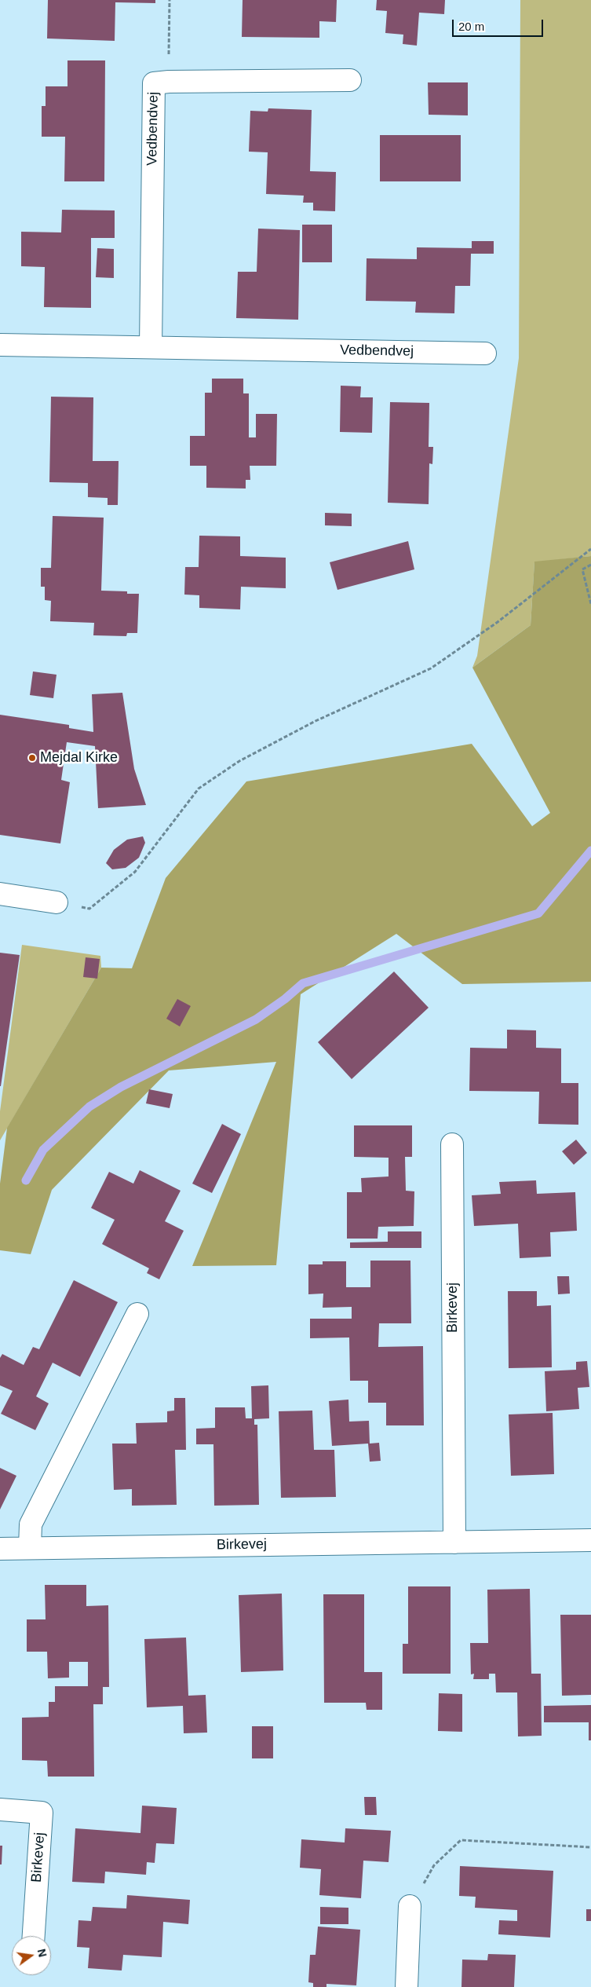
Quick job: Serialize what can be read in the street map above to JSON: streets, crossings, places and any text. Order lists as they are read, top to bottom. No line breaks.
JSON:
{"streets":{"street":["Vedbendvej","Birkevej"]},"places":["Mejdal Kirke"],"scale_bar":"20 m","north":"right"}
